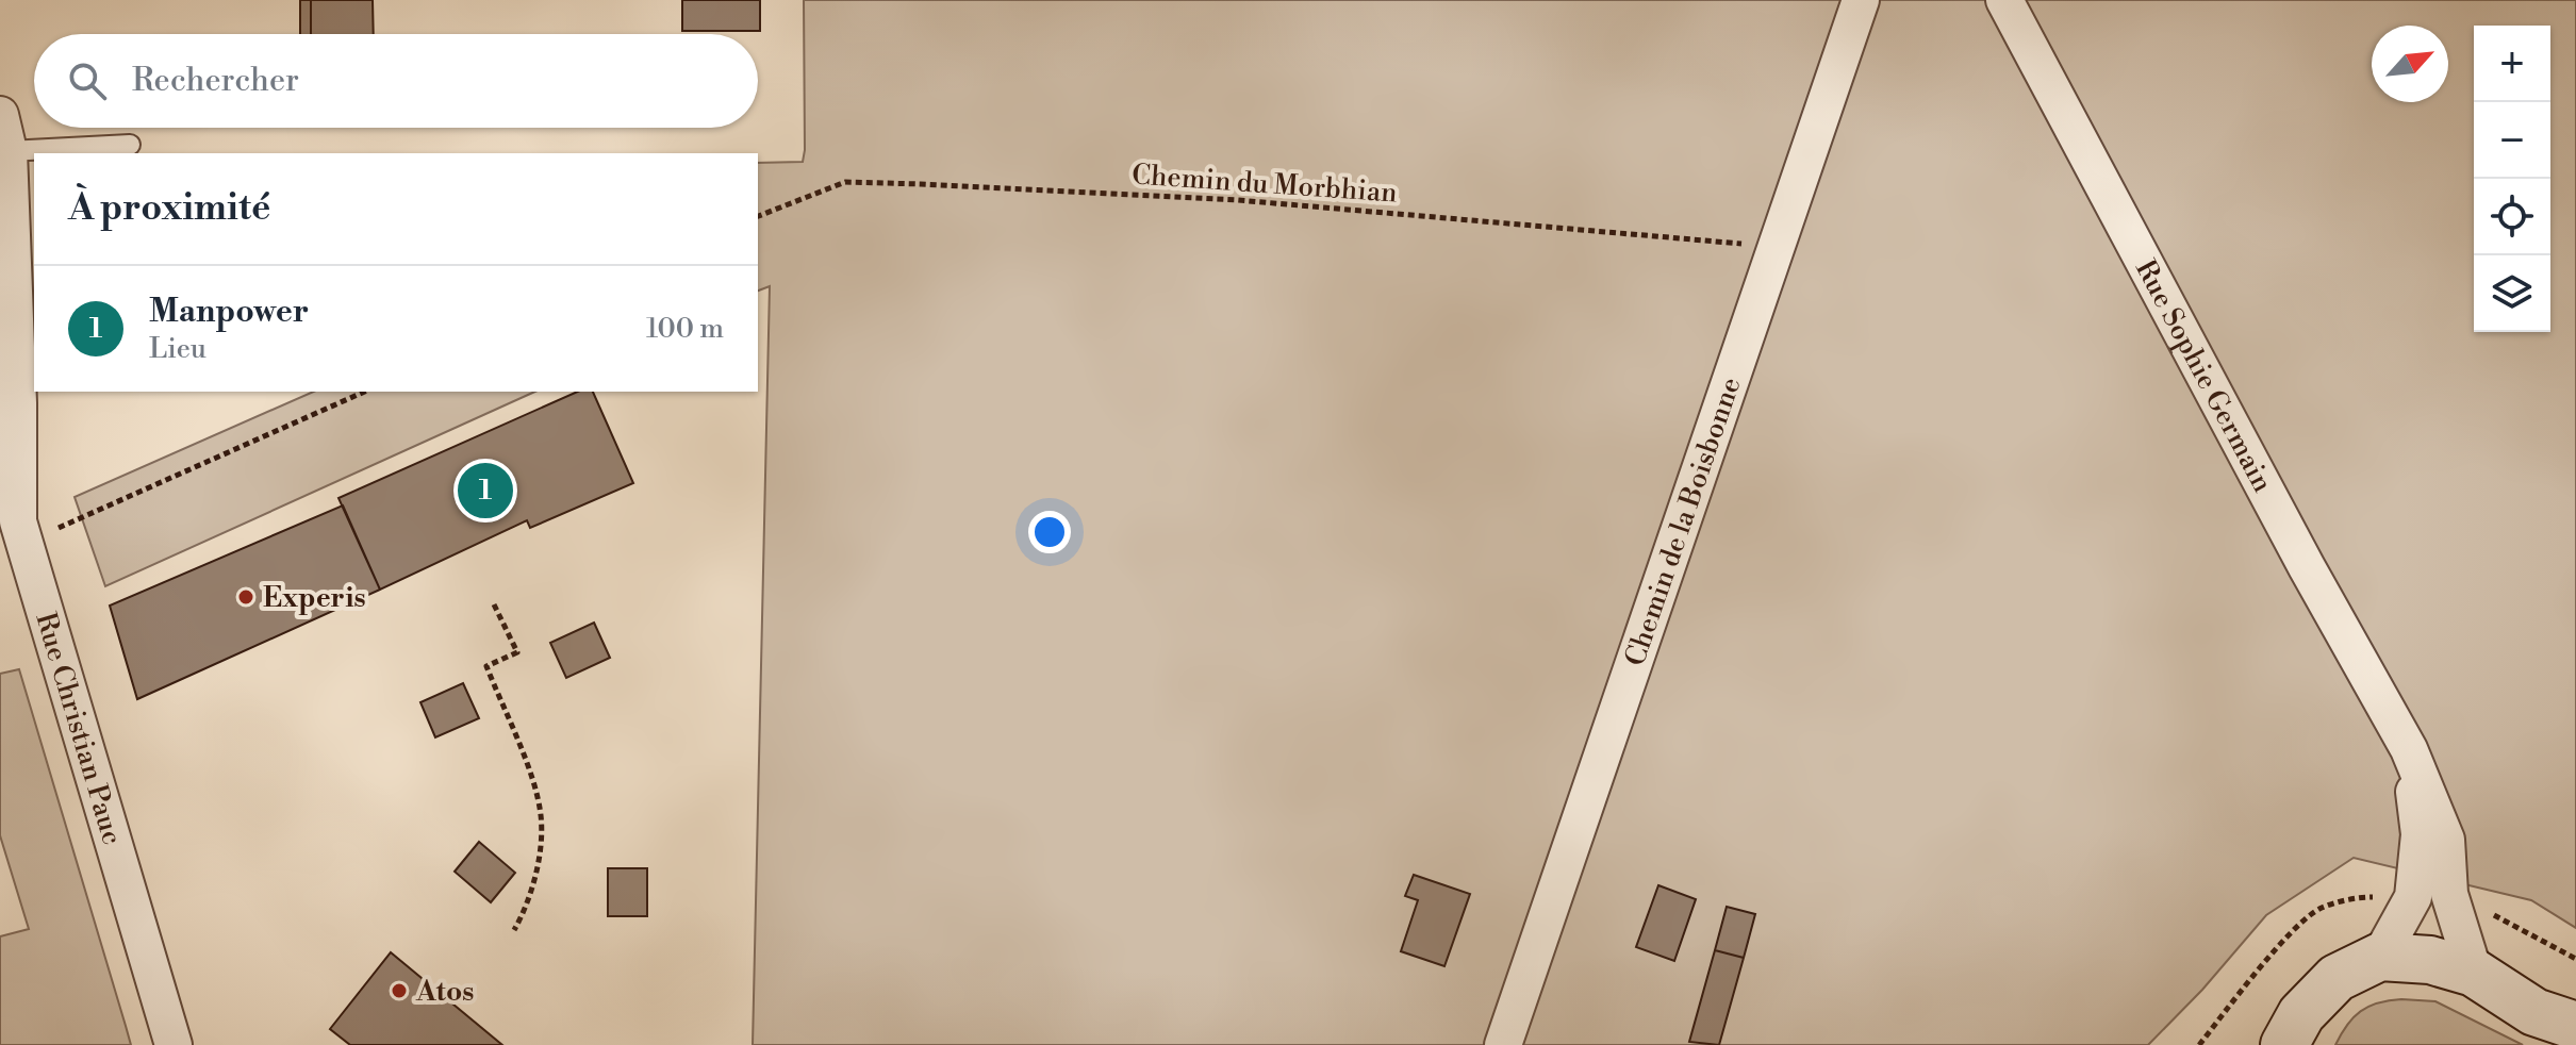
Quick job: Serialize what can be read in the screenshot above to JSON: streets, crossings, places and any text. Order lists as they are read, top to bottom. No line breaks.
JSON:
{"streets":{"street":["Rue Sophie Germain","Chemin de la Boisbonne","Rue Christian Pauc"],"path":["Chemin du Morbhian"]},"crossings":[["Chemin du Morbhian","Chemin de la Boisbonne"]],"places":["Experis","Atos"],"north":"top right","page":{"map_buttons":["+","−"],"search":"Rechercher","heading":"À proximité","list":[{"mark":"1","name":"Manpower","note":"Lieu","value":"100 m"}],"pins":"1"}}
